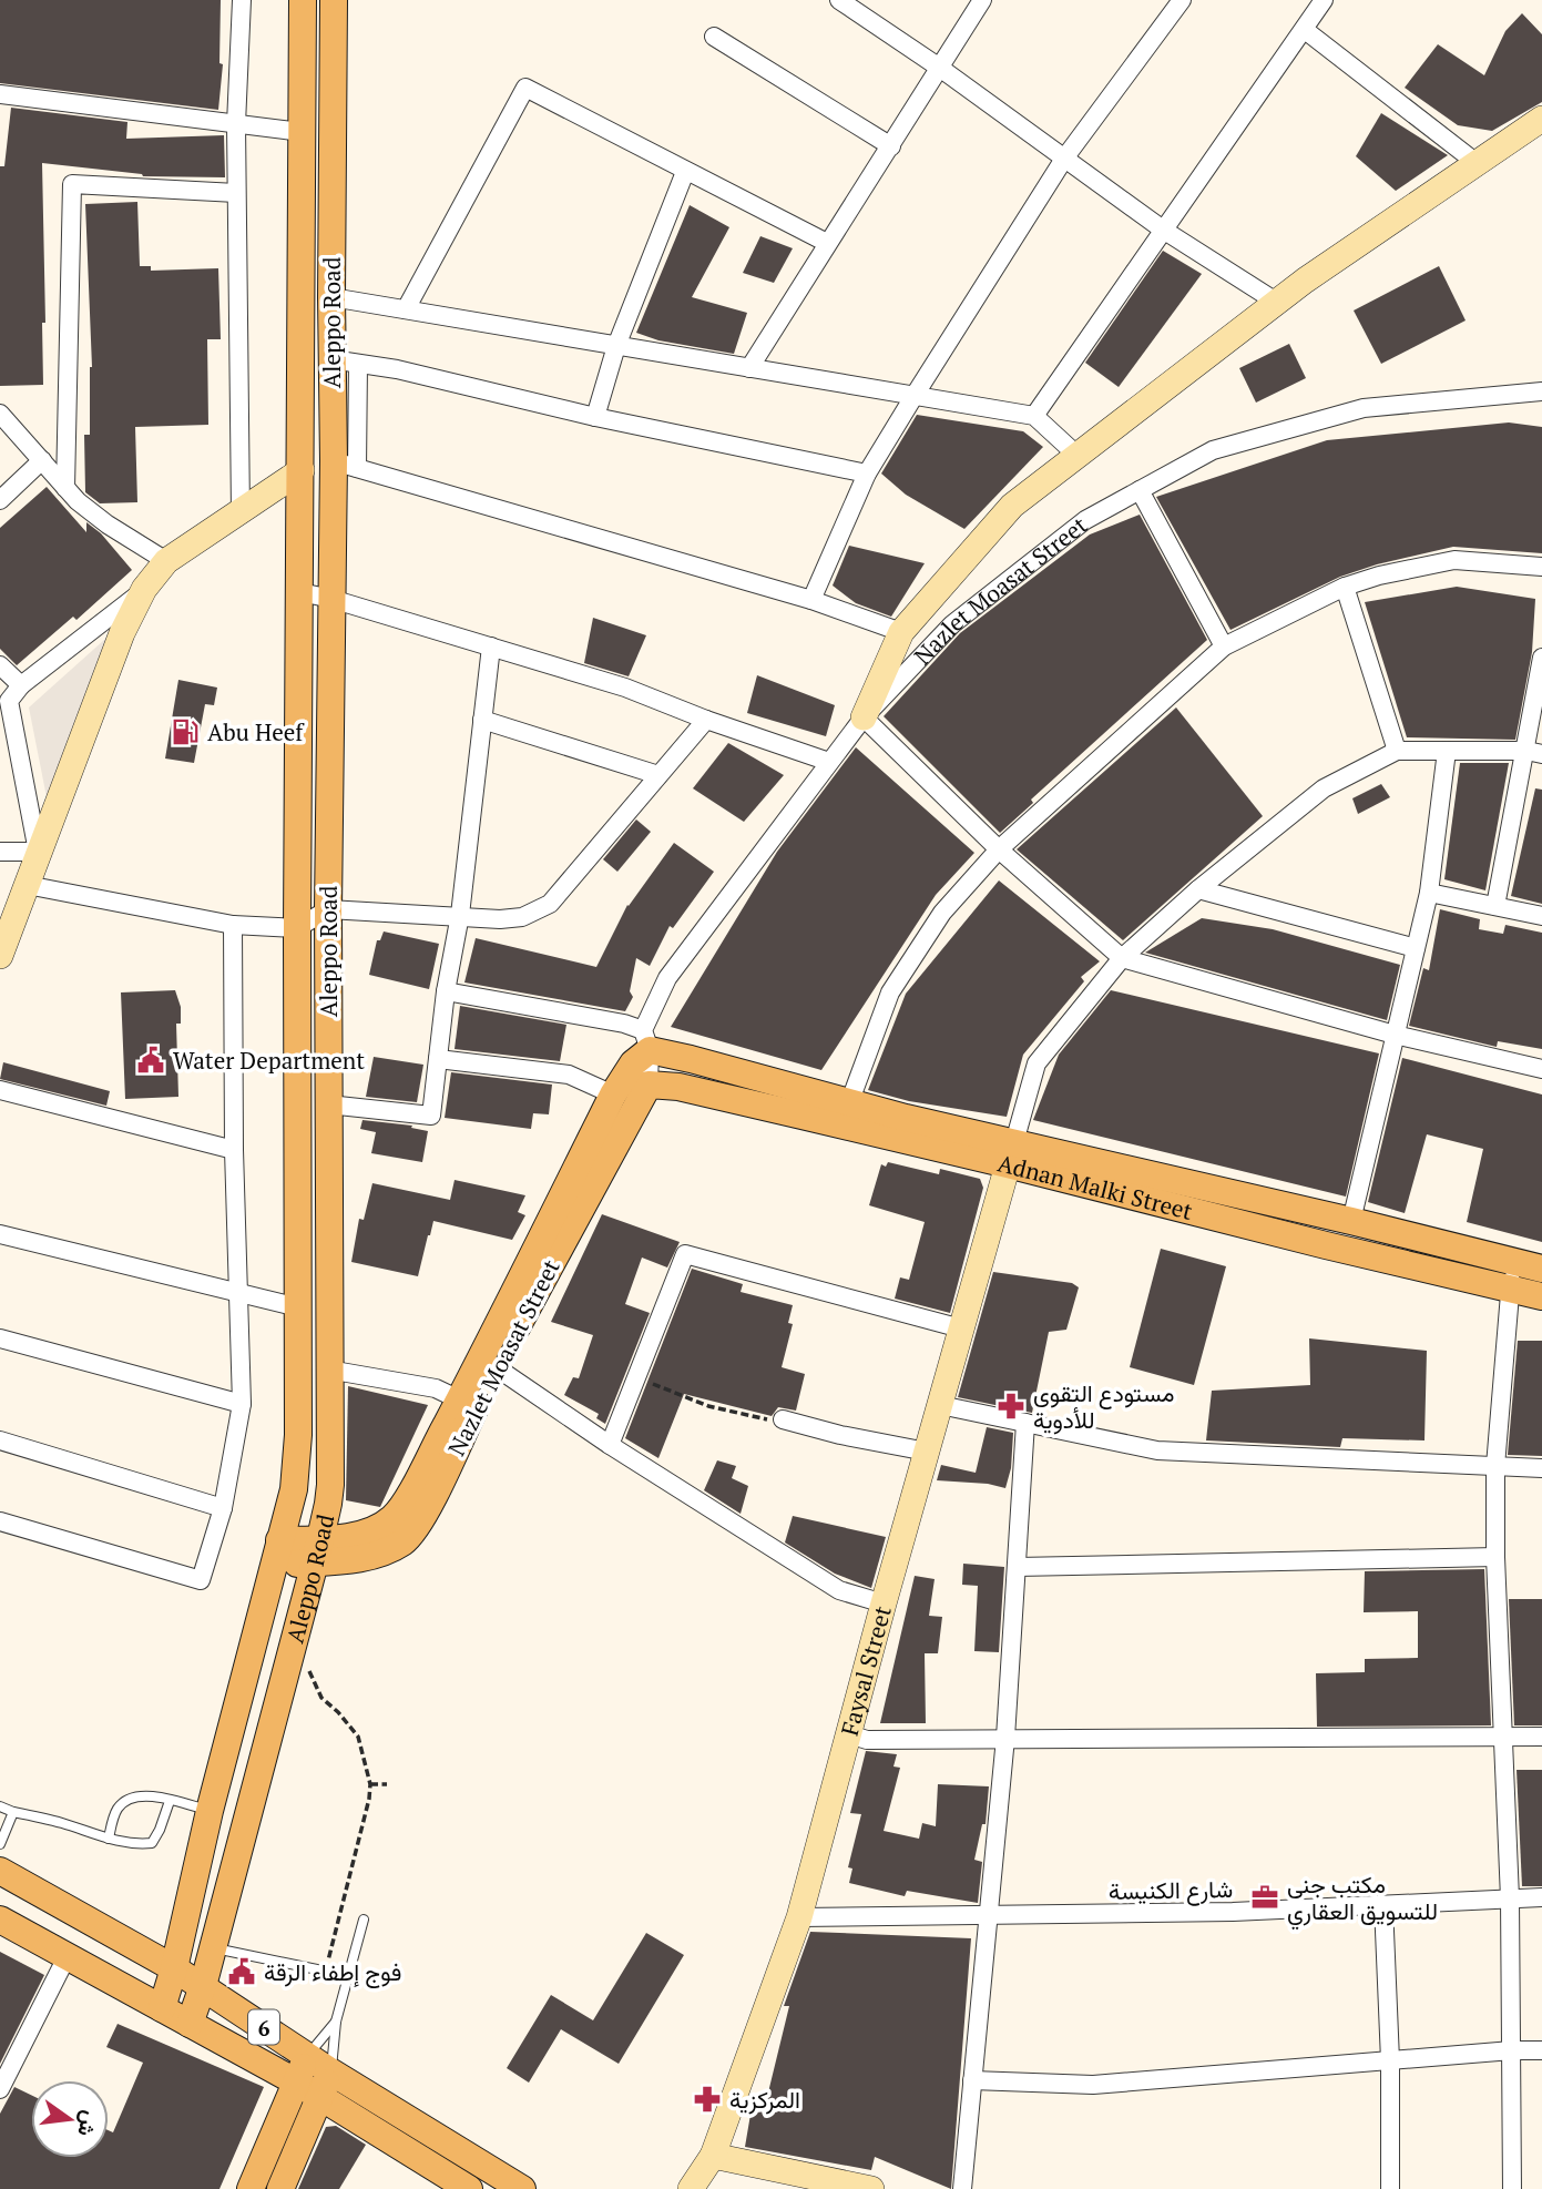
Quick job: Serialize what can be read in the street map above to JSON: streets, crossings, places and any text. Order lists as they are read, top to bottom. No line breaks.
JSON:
{"streets":{"main road":["Aleppo Road","Nazlet Moasat Street","Adnan Malki Street","6"],"street":["Faysal Street","شارع الكنيسة"]},"crossings":[["Aleppo Road","Nazlet Moasat Street"],["Aleppo Road","6"],["Nazlet Moasat Street","Adnan Malki Street"],["Adnan Malki Street","Faysal Street"],["Faysal Street","شارع الكنيسة"]],"places":{"fuel station":["Abu Heef"],"public building":["Water Department","فوج إطفاء الرقة"],"pharmacy":["مستودع التقوى للأدوية","المركزية"],"office":["مكتب جنى للتسويق العقاري"]},"north":"right"}
